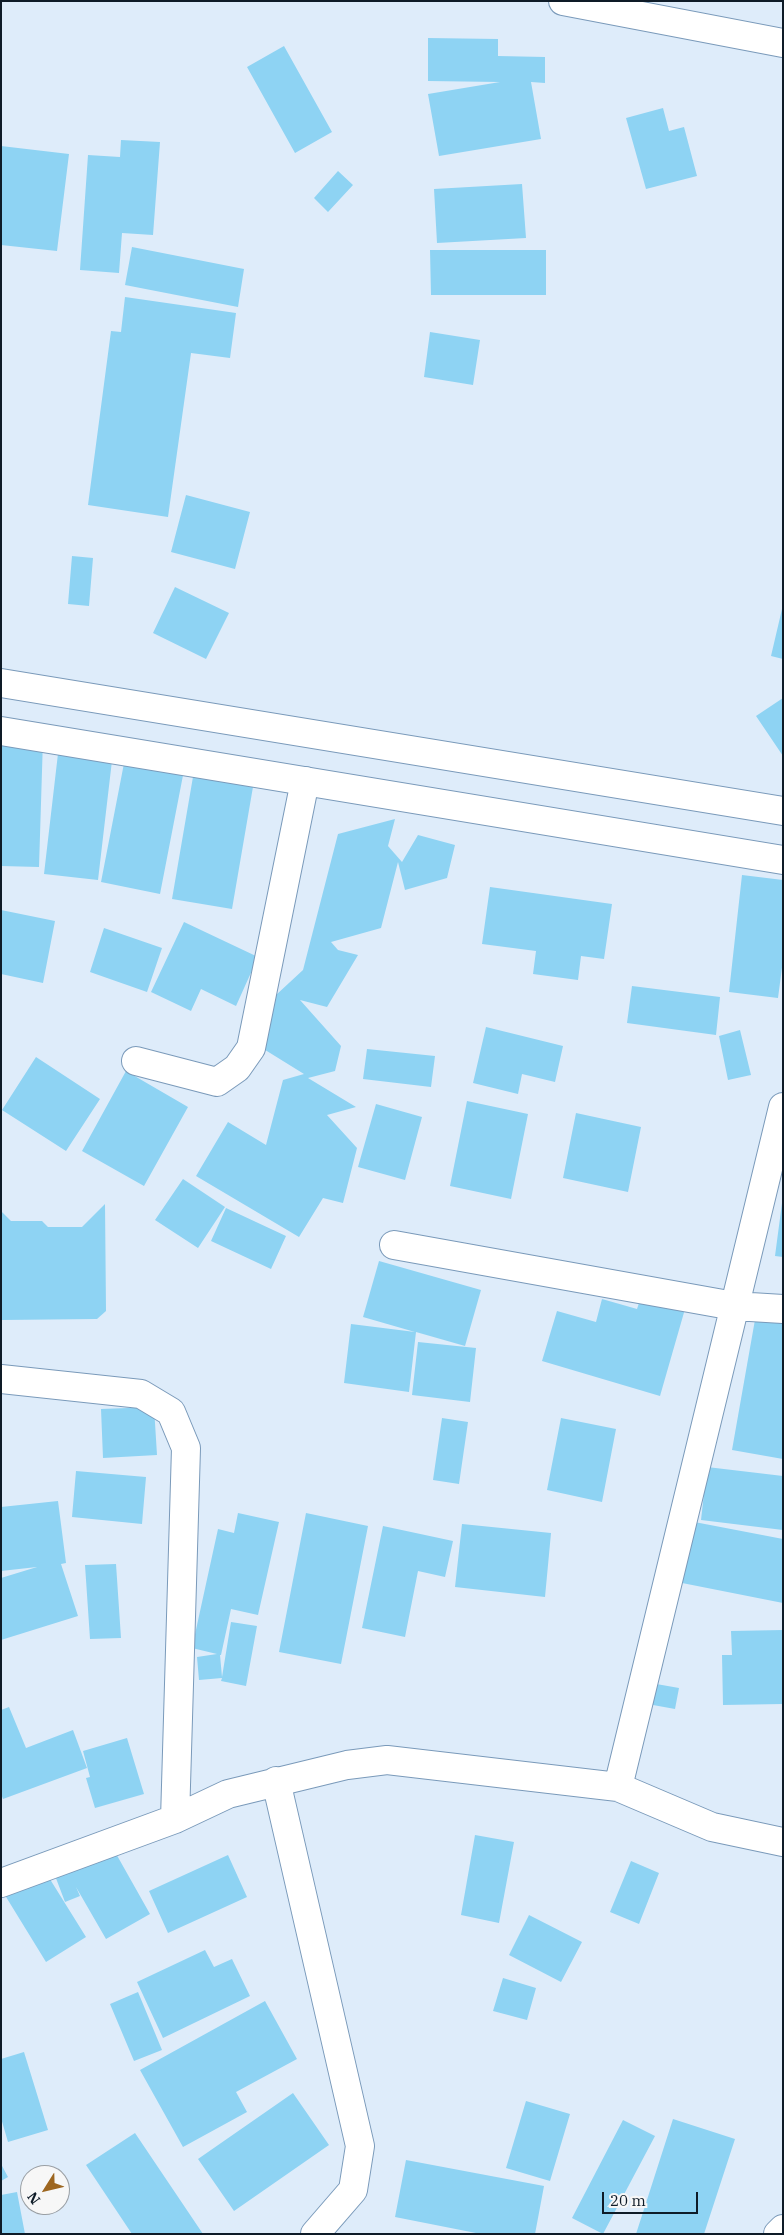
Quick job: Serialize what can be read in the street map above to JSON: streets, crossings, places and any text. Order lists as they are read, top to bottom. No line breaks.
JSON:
{"scale_bar":"20 m","north":"bottom left"}
